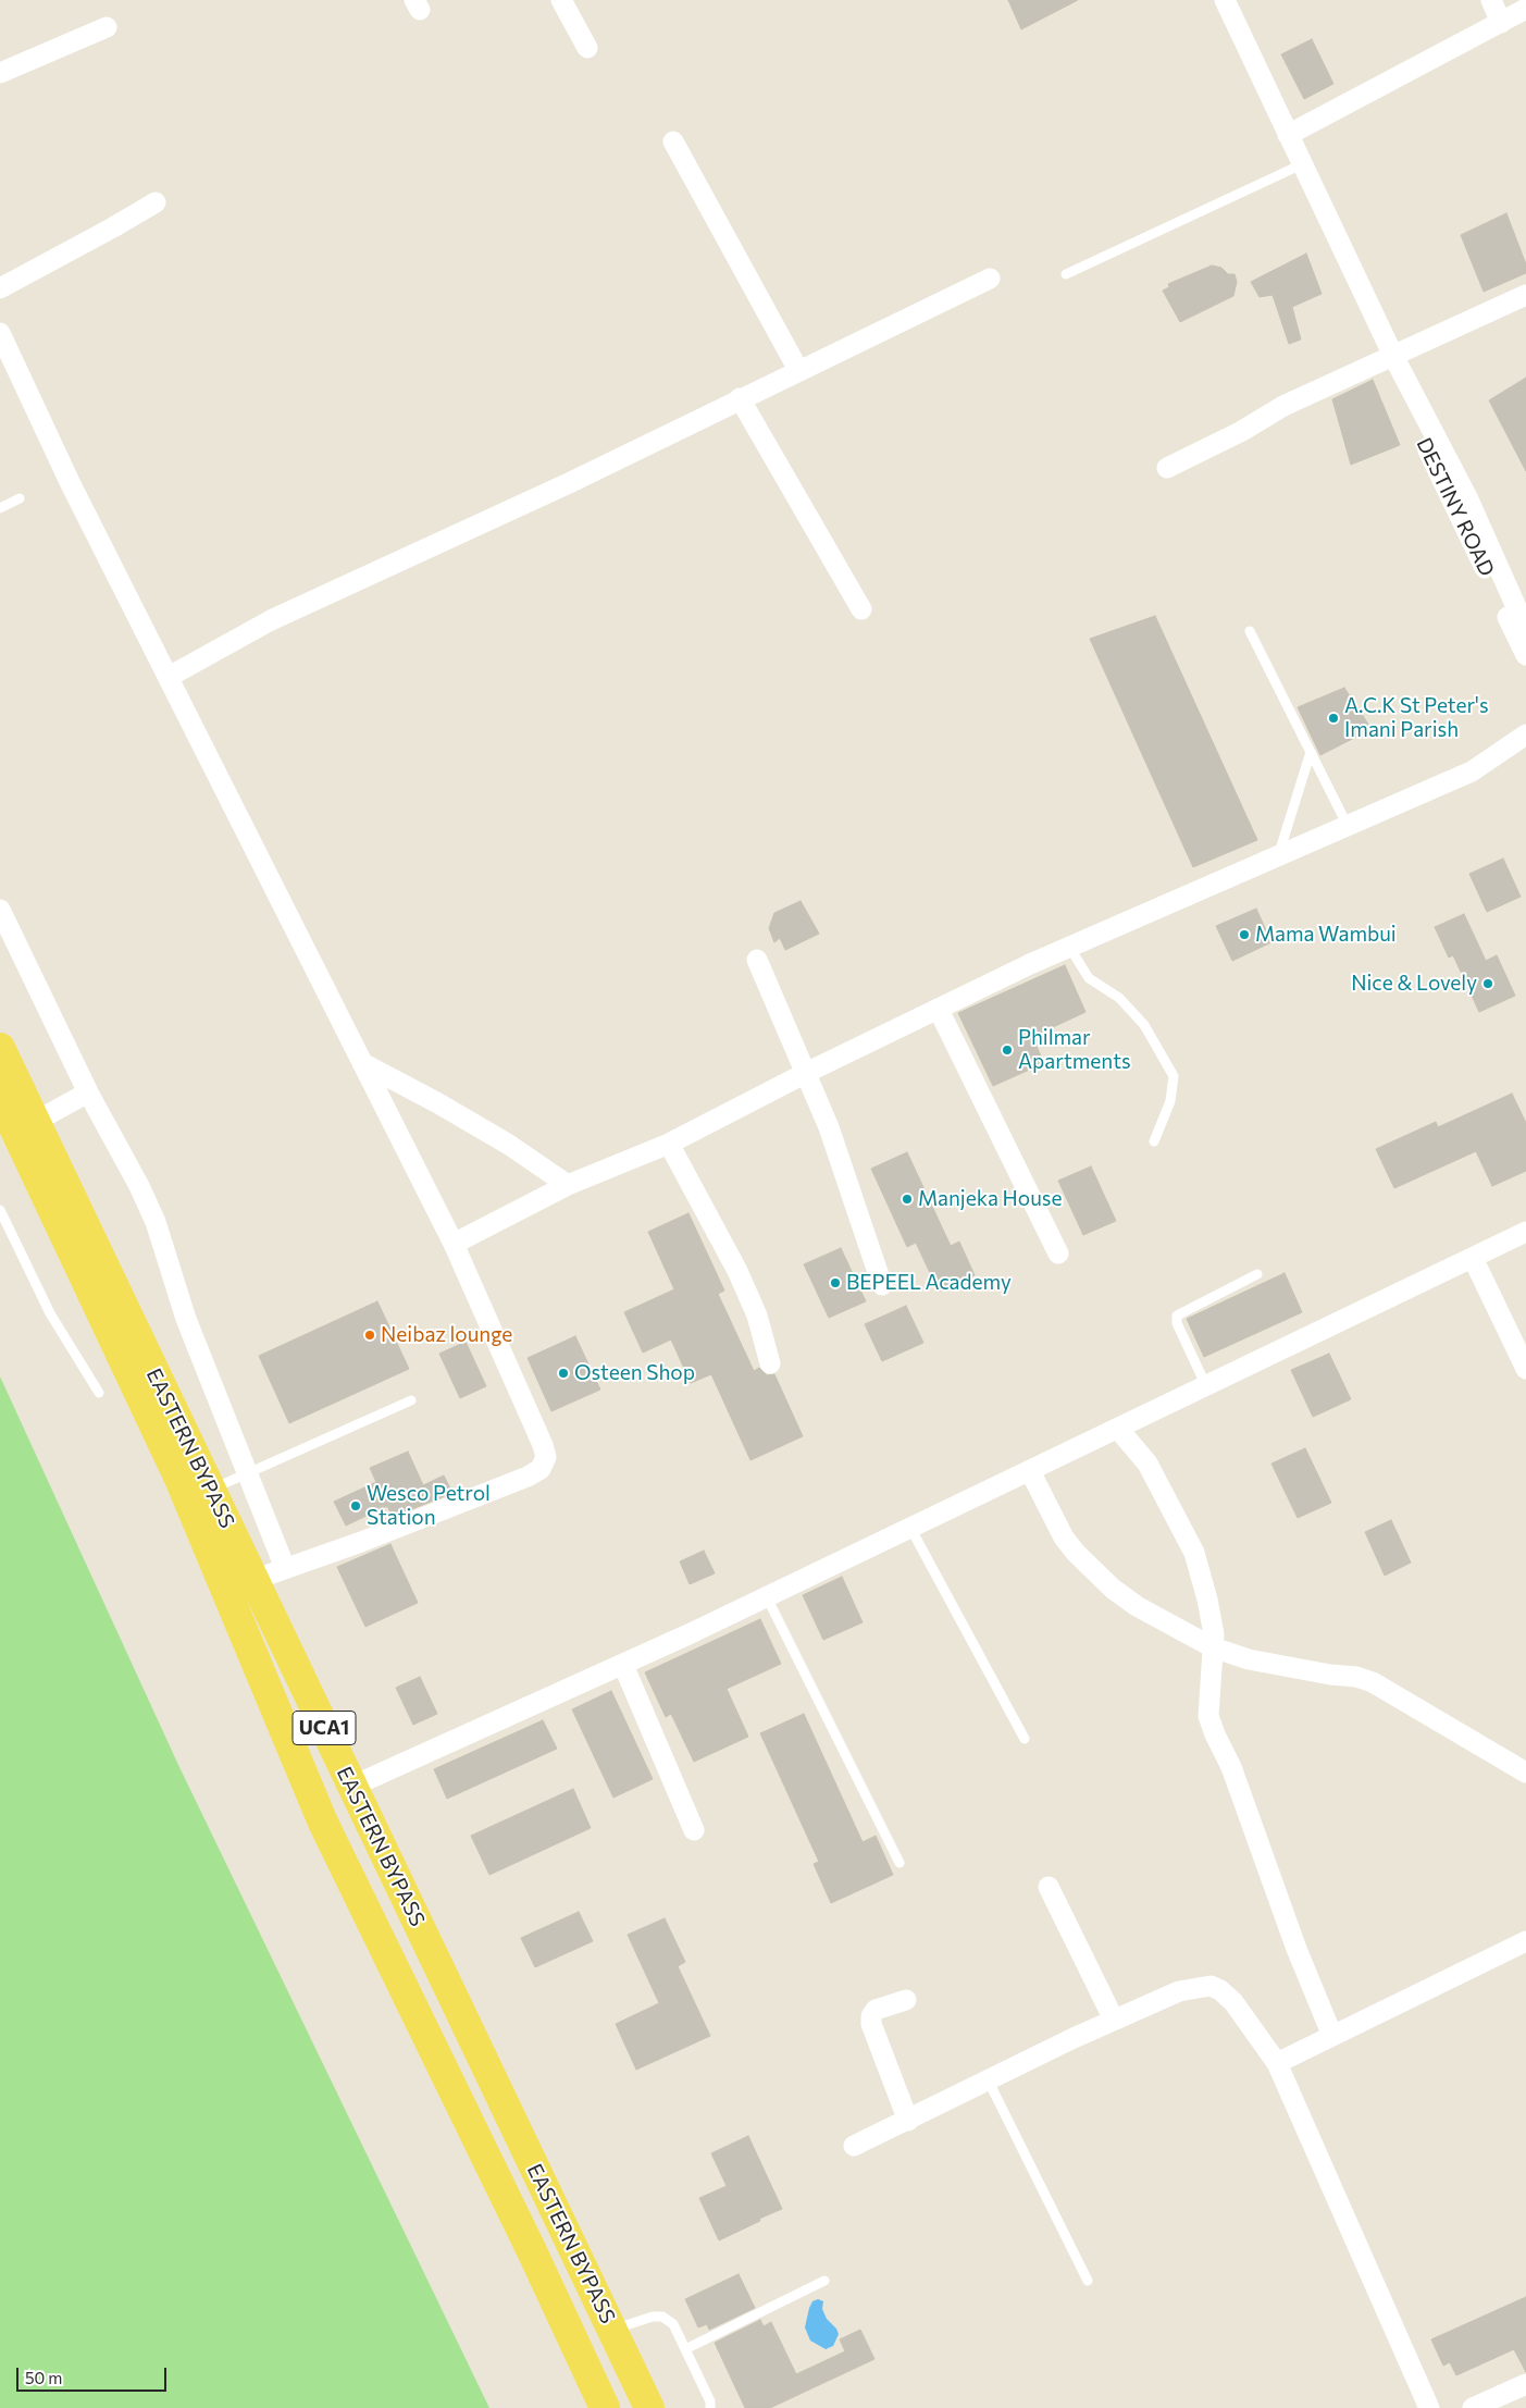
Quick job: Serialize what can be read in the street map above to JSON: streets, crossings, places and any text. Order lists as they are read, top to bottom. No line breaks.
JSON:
{"streets":{"main road":["EASTERN BYPASS","UCA1"],"street":["DESTINY ROAD"]},"places":["A.C.K St Peter's Imani Parish","Mama Wambui","Nice & Lovely","Philmar Apartments","Manjeka House","BEPEEL Academy","Neibaz lounge","Osteen Shop","Wesco Petrol Station"],"scale_bar":"50 m"}
